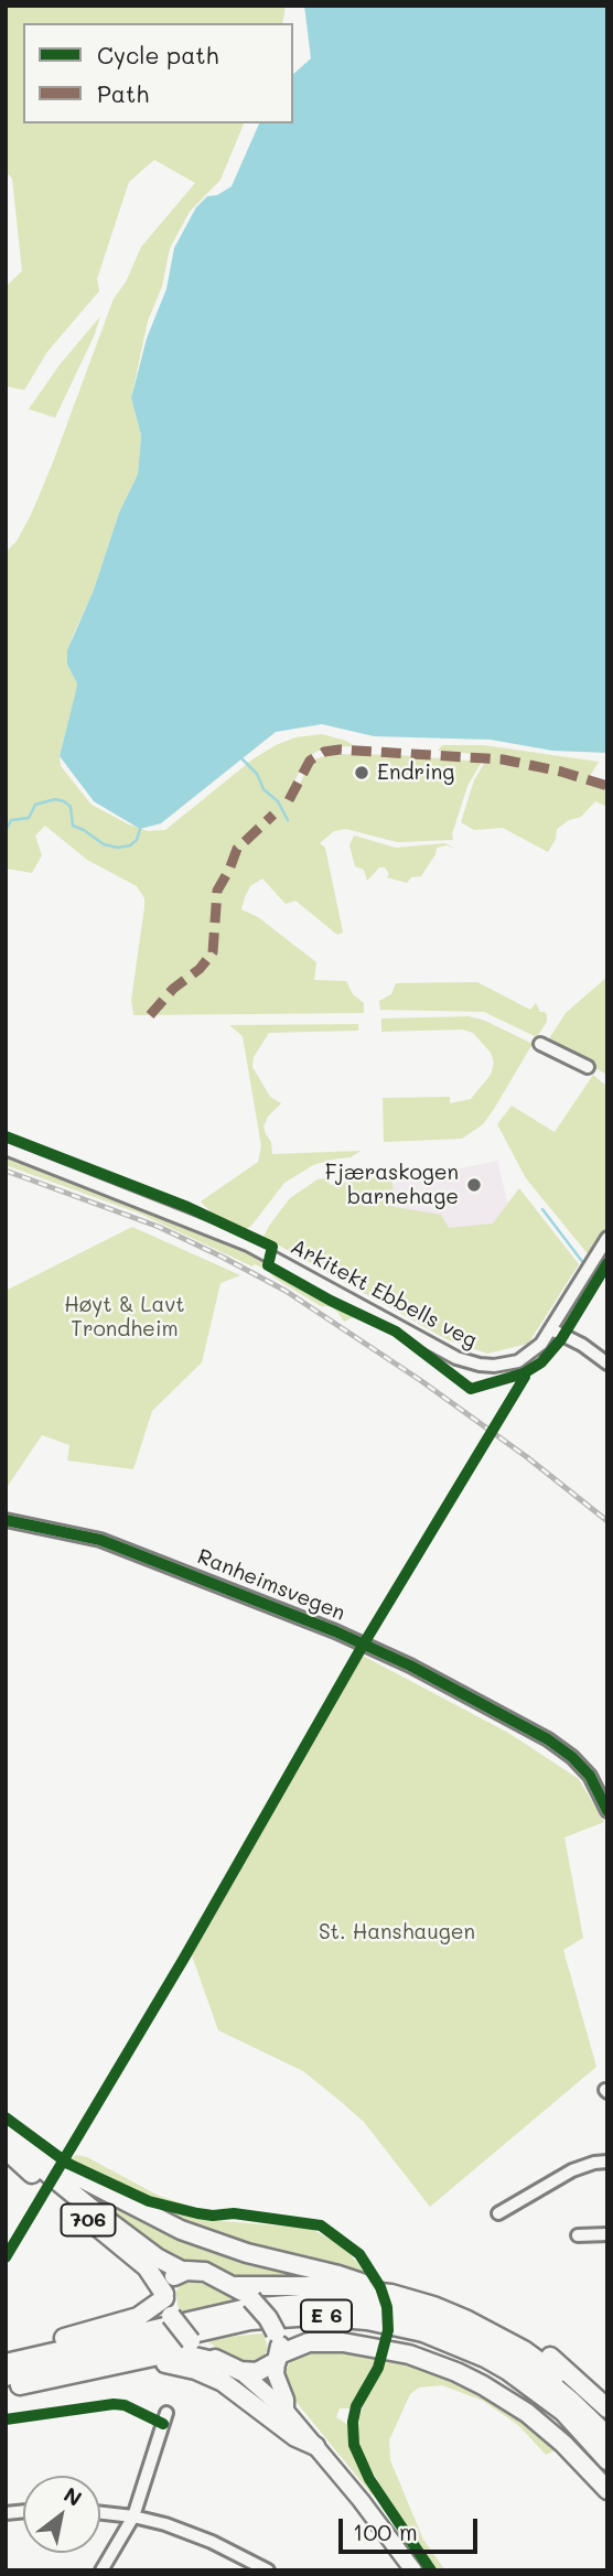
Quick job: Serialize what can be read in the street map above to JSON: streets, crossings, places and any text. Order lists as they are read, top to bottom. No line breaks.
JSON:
{"streets":{"highway":["706","E 6"],"street":["Arkitekt Ebbells veg","Ranheimsvegen"]},"crossings":[["706","E 6"]],"parks":["Høyt & Lavt Trondheim","St. Hanshaugen"],"places":["Endring","Fjæraskogen barnehage"],"legend":["Cycle path","Path"],"scale_bar":"100 m","north":"top right"}
